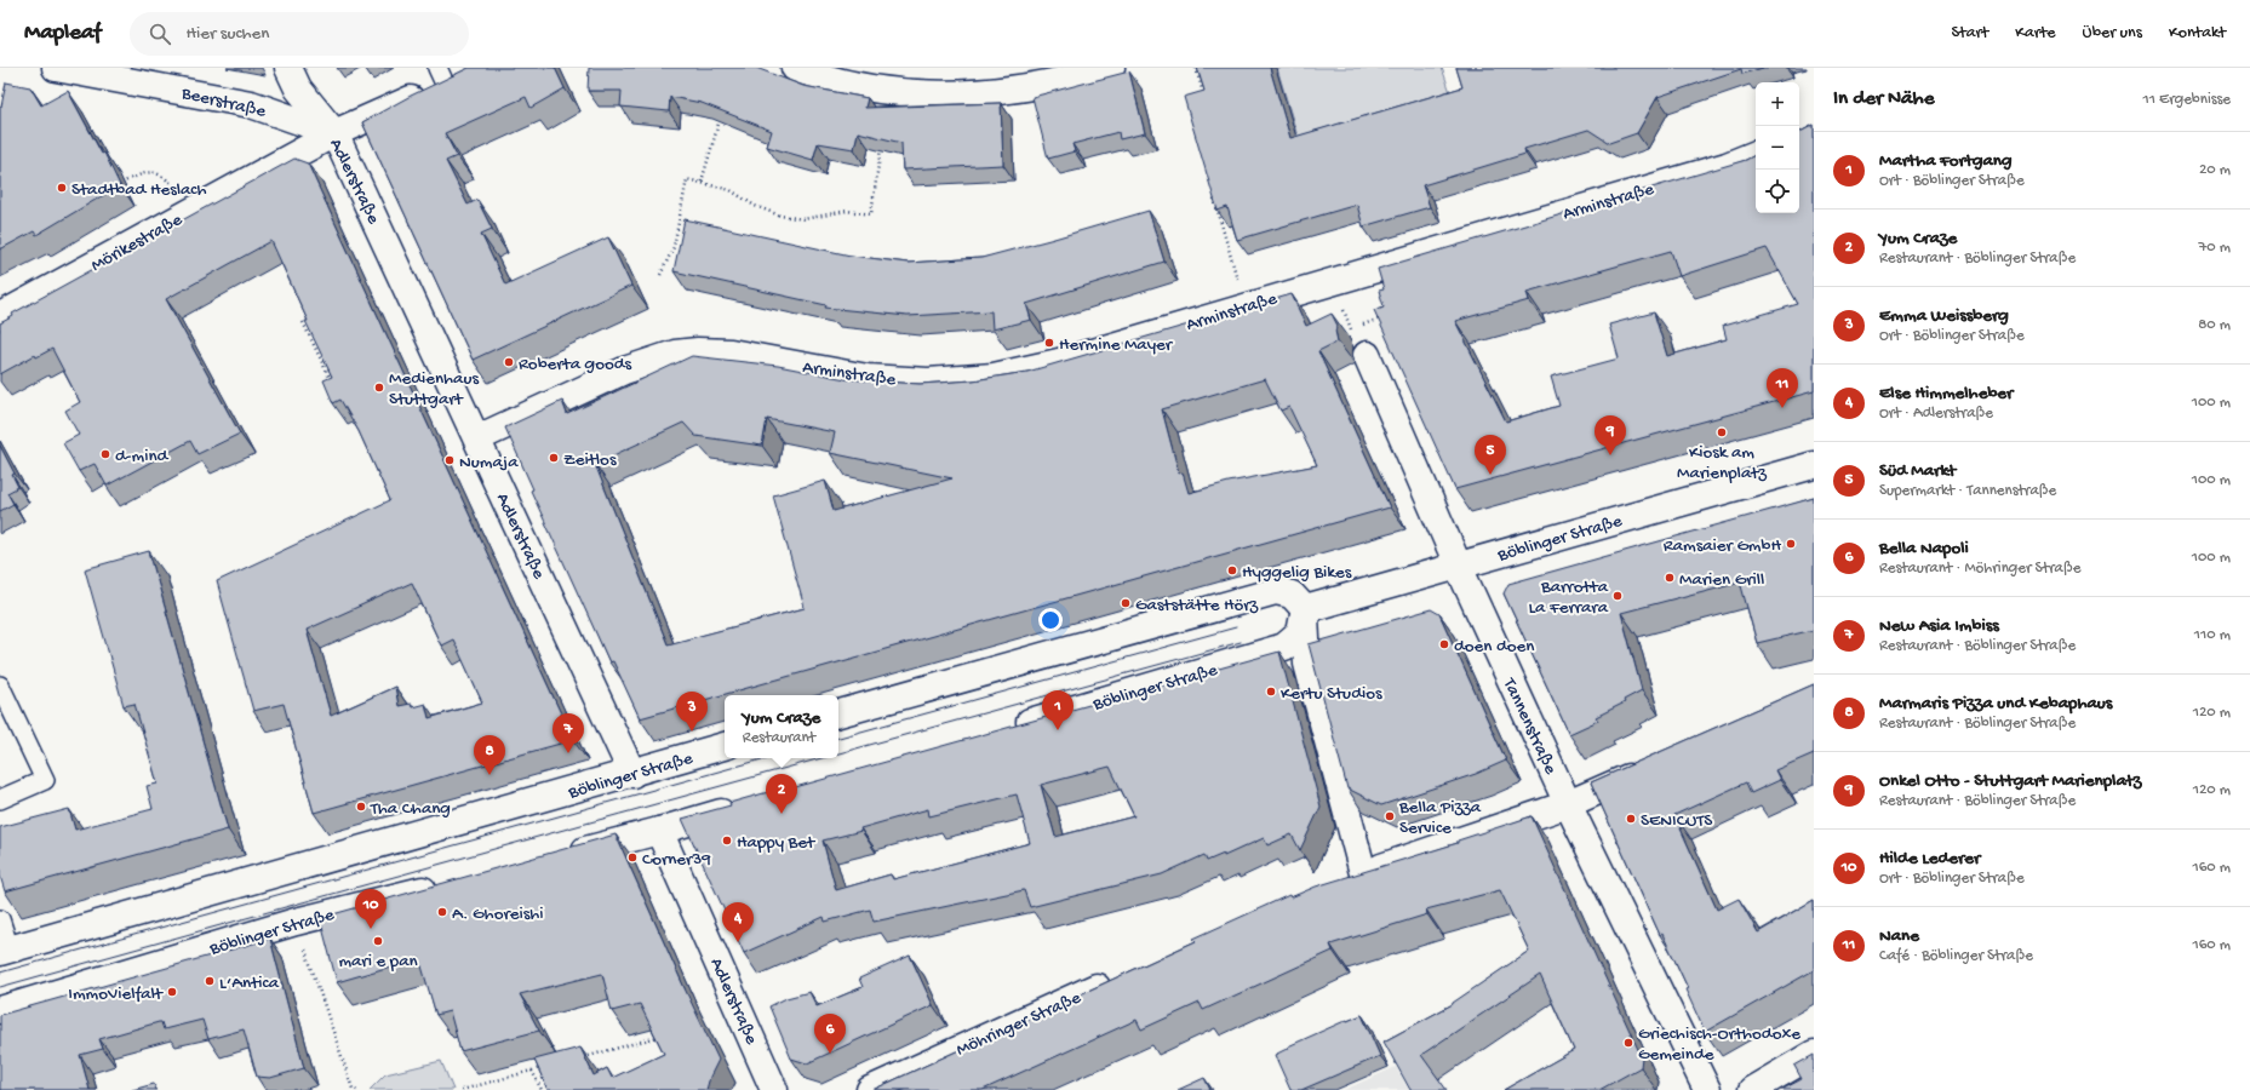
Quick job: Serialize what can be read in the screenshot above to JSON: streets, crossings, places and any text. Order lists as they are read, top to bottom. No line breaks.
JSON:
{"streets":{"street":["Beerstraße","Adlerstraße","Arminstraße","Mörikestraße","Böblinger Straße","Tannenstraße","Möhringer Straße"]},"crossings":[["Beerstraße","Adlerstraße"],["Beerstraße","Mörikestraße"],["Adlerstraße","Arminstraße"],["Adlerstraße","Mörikestraße"],["Adlerstraße","Böblinger Straße"],["Böblinger Straße","Tannenstraße"]],"places":["Stadtbad Heslach","Hermine Mayer","Roberta goods","Medienhaus Stuttgart","Kiosk am Marienplatz","d-mind","Zeitlos","Numaja","Ramsaier GmbH","Hyggelig Bikes","Marien Grill","Barrotta La Ferrara","Gaststätte Hörz","doen doen","Kertu Studios","Tha Chang","Bella Pizza Service","SENICUTS","Happy Bet","Corner39","A. Ghoreishi","mari e pan","L‘Antica","ImmoVielfalt","Griechisch-Orthodoxe Gemeinde"],"page":{"header":"Mapleaf","search":"Hier suchen","nav":["Start","Karte","Über uns","Kontakt"],"heading":["In der Nähe","11 Ergebnisse"],"map_buttons":["+","−"],"list":[{"mark":"1","name":"Martha Fortgang","note":"Ort · Böblinger Straße","value":"20 m"},{"mark":"2","name":"Yum Craze","note":"Restaurant · Böblinger Straße","value":"70 m"},{"mark":"3","name":"Emma Weissberg","note":"Ort · Böblinger Straße","value":"80 m"},{"mark":"4","name":"Else Himmelheber","note":"Ort · Adlerstraße","value":"100 m"},{"mark":"5","name":"Süd Markt","note":"Supermarkt · Tannenstraße","value":"100 m"},{"mark":"6","name":"Bella Napoli","note":"Restaurant · Möhringer Straße","value":"100 m"},{"mark":"7","name":"New Asia Imbiss","note":"Restaurant · Böblinger Straße","value":"110 m"},{"mark":"8","name":"Marmaris Pizza und Kebaphaus","note":"Restaurant · Böblinger Straße","value":"120 m"},{"mark":"9","name":"Onkel Otto - Stuttgart Marienplatz","note":"Restaurant · Böblinger Straße","value":"120 m"},{"mark":"10","name":"Hilde Lederer","note":"Ort · Böblinger Straße","value":"160 m"},{"mark":"11","name":"Nane","note":"Café · Böblinger Straße","value":"160 m"}],"pins":["11","9","5","1","3","7","8","2","10","4","6"],"popup":["Yum Craze","Restaurant"]}}
